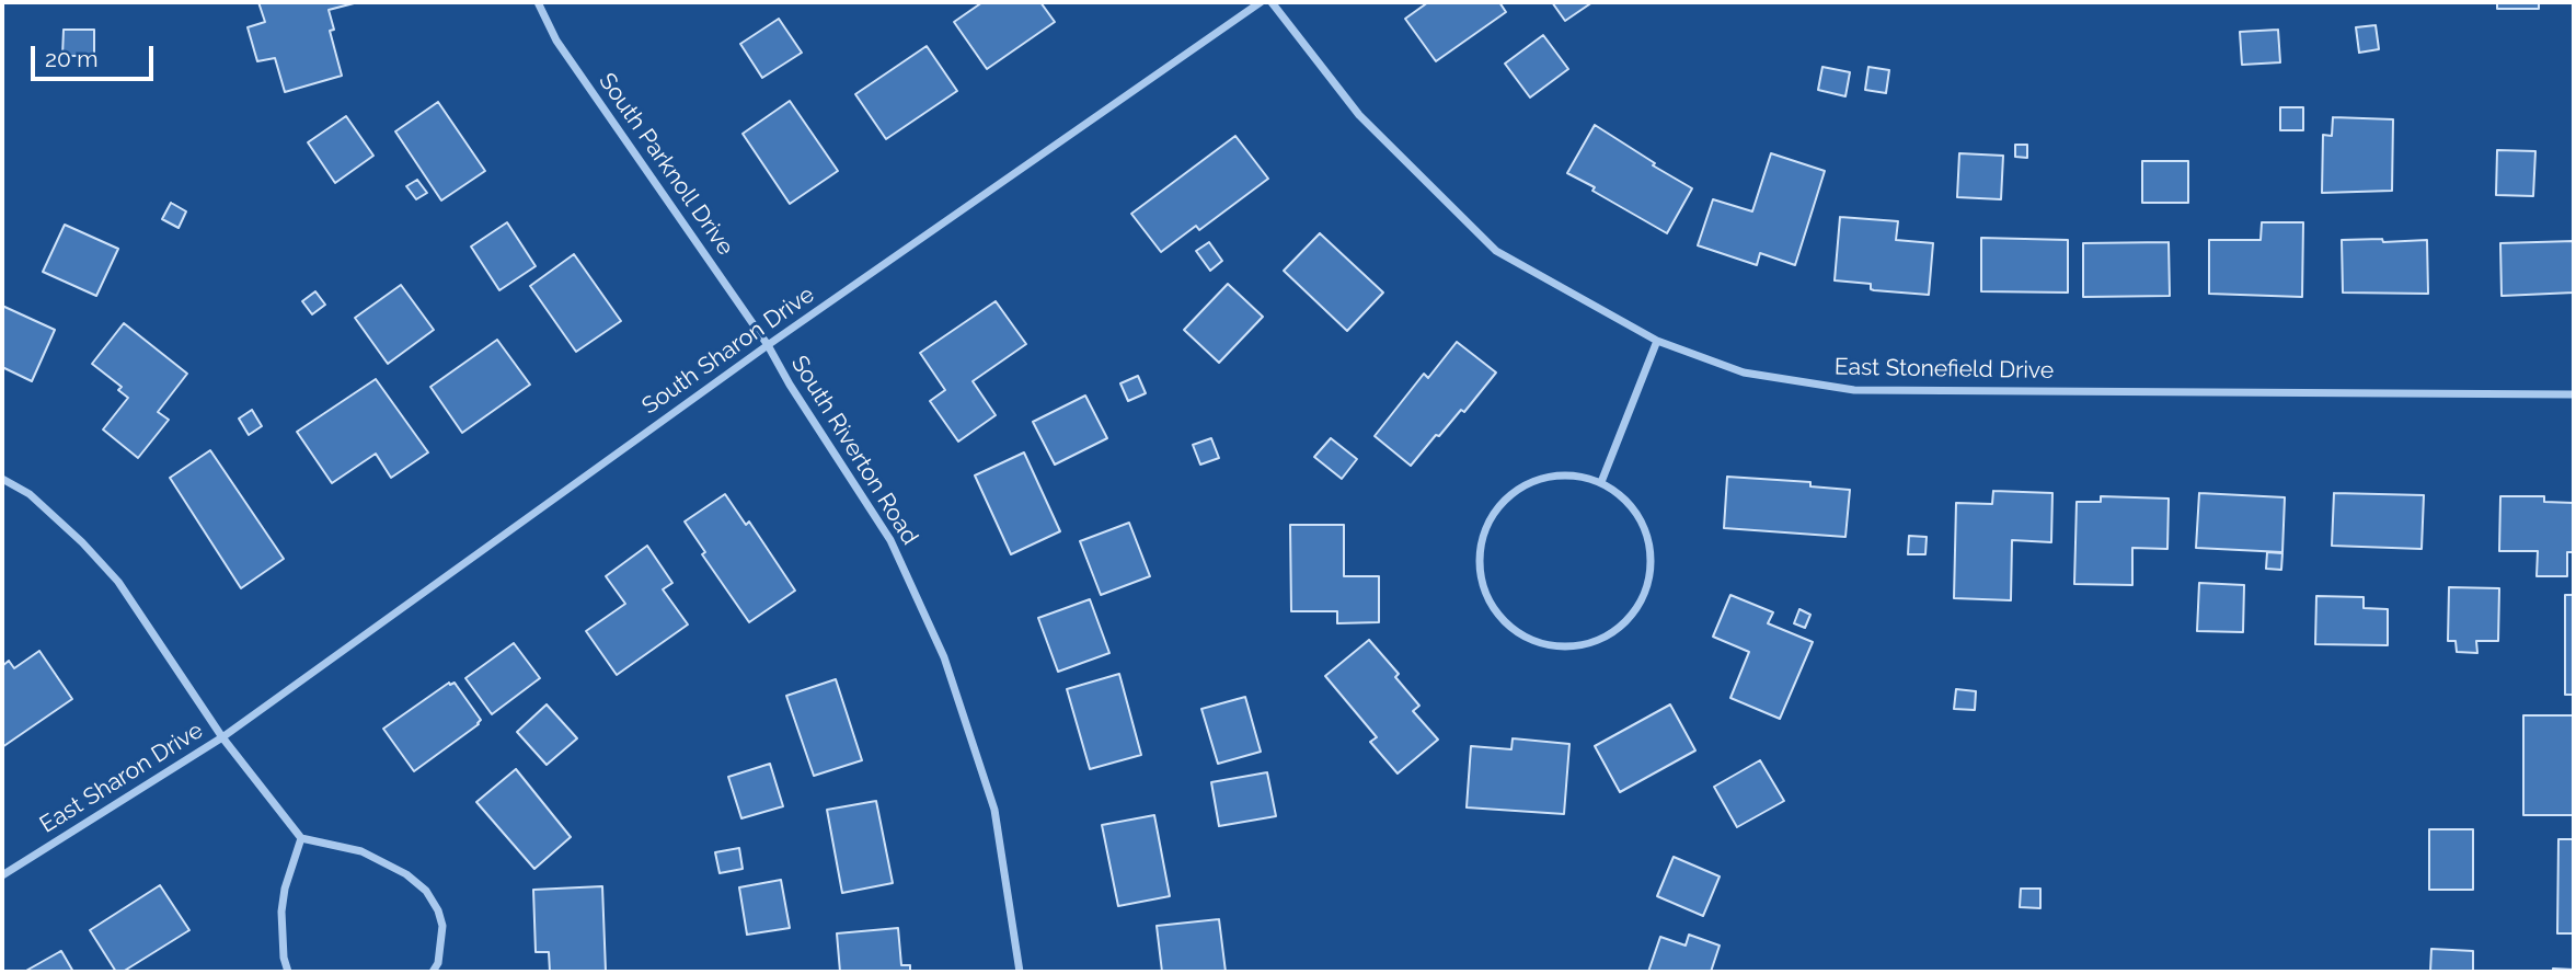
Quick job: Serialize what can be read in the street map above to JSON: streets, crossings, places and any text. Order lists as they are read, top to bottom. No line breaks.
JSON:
{"streets":{"street":["South Parknoll Drive","South Sharon Drive","East Stonefield Drive","South Riverton Road","East Sharon Drive"]},"crossings":[["South Parknoll Drive","South Sharon Drive"],["South Parknoll Drive","South Riverton Road"],["South Sharon Drive","South Riverton Road"],["South Sharon Drive","East Sharon Drive"]],"scale_bar":"20 m"}
